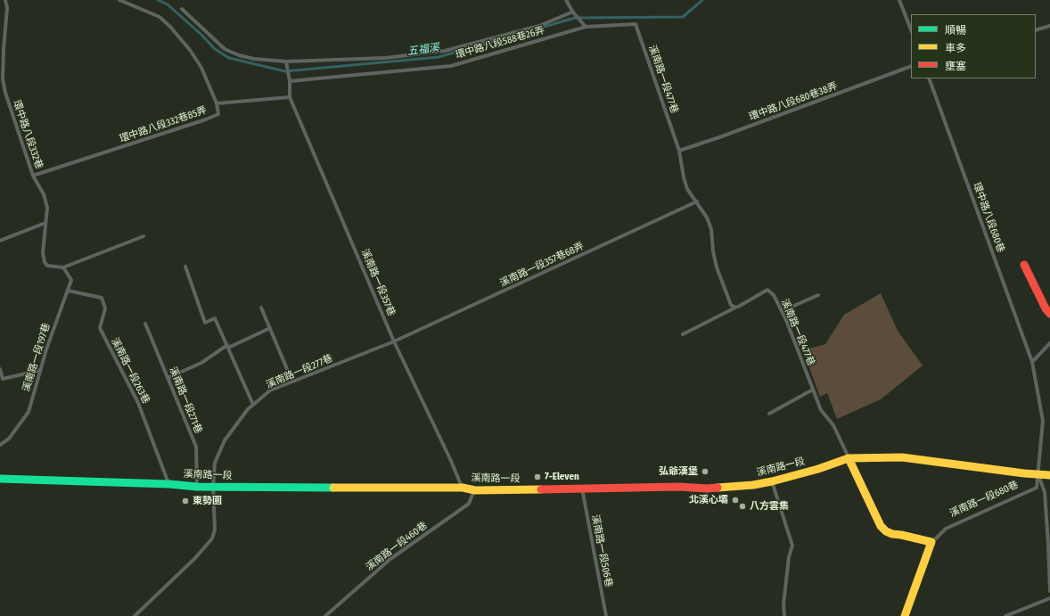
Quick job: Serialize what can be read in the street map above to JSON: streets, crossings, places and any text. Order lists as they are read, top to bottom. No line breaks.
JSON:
{"streets":{"main road":["溪南路一段","溪南路一段680巷"],"lane":["環中路八段588巷26弄","溪南路一段477巷","環中路八段680巷38弄","環中路八段332巷85弄","環中路八段332巷","環中路八段680巷","溪南路一段357巷68弄","溪南路一段357巷","溪南路一段197巷","溪南路一段263巷","溪南路一段277巷","溪南路一段271巷","溪南路一段460巷","溪南路一段506巷"]},"crossings":[["環中路八段588巷26弄","溪南路一段477巷"],["環中路八段588巷26弄","溪南路一段357巷"],["溪南路一段477巷","環中路八段680巷38弄"],["溪南路一段477巷","溪南路一段357巷68弄"],["溪南路一段477巷","溪南路一段"],["環中路八段332巷85弄","環中路八段332巷"],["環中路八段332巷85弄","溪南路一段357巷"],["環中路八段680巷","溪南路一段"],["環中路八段680巷","溪南路一段680巷"],["溪南路一段357巷68弄","溪南路一段357巷"],["溪南路一段357巷68弄","溪南路一段277巷"],["溪南路一段357巷","溪南路一段277巷"],["溪南路一段357巷","溪南路一段"],["溪南路一段197巷","溪南路一段263巷"],["溪南路一段263巷","溪南路一段"],["溪南路一段277巷","溪南路一段"],["溪南路一段271巷","溪南路一段"],["溪南路一段","溪南路一段680巷"],["溪南路一段","溪南路一段460巷"],["溪南路一段","溪南路一段506巷"]],"water":["五福溪"],"places":["弘爺漢堡","7-Eleven","北溪心壩","東勢園","八方雲集"],"legend":["順暢","車多","壅塞"]}
